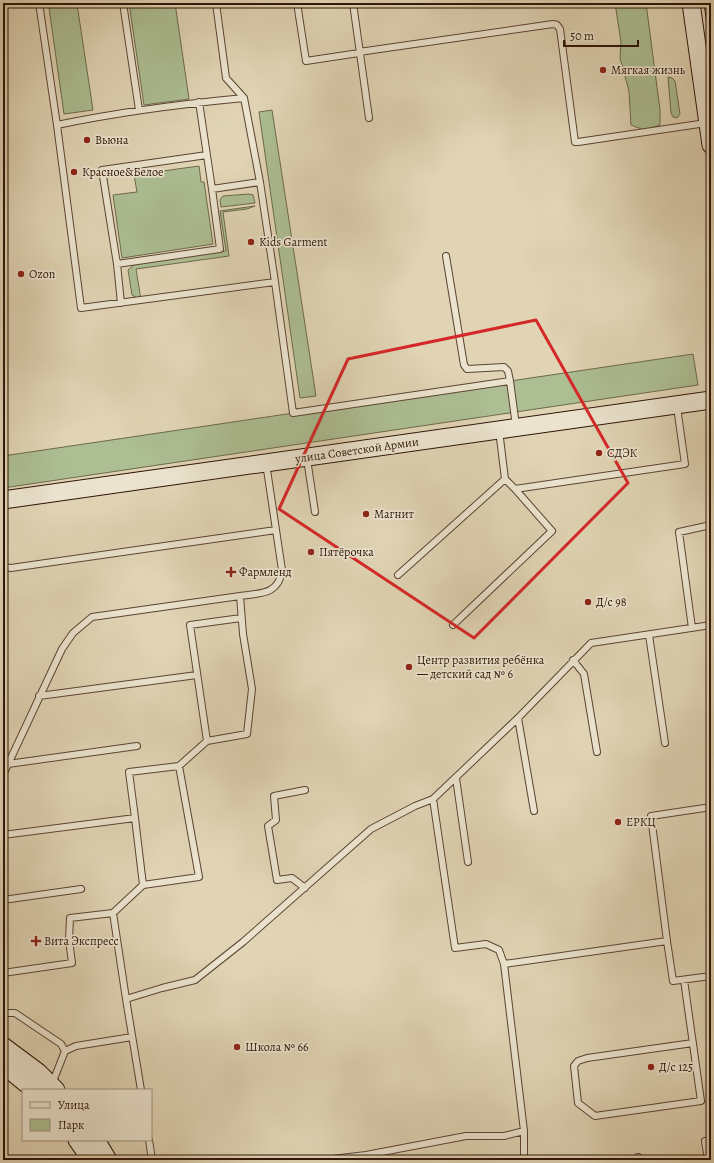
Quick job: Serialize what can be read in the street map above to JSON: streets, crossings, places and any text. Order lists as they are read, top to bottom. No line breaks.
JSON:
{"streets":{"main road":["улица Советской Армии"]},"places":{"other":["Мягкая жизнь","Вьюна","Красное&Белое","Kids Garment","Ozon","СДЭК","Магнит","Пятёрочка","Д/с 98","Центр развития ребёнка — детский сад № 6","ЕРКЦ","Школа № 66","Д/с 125"],"health":["Фармленд","Вита Экспресс"]},"legend":["Улица","Парк"],"scale_bar":"50 m"}
